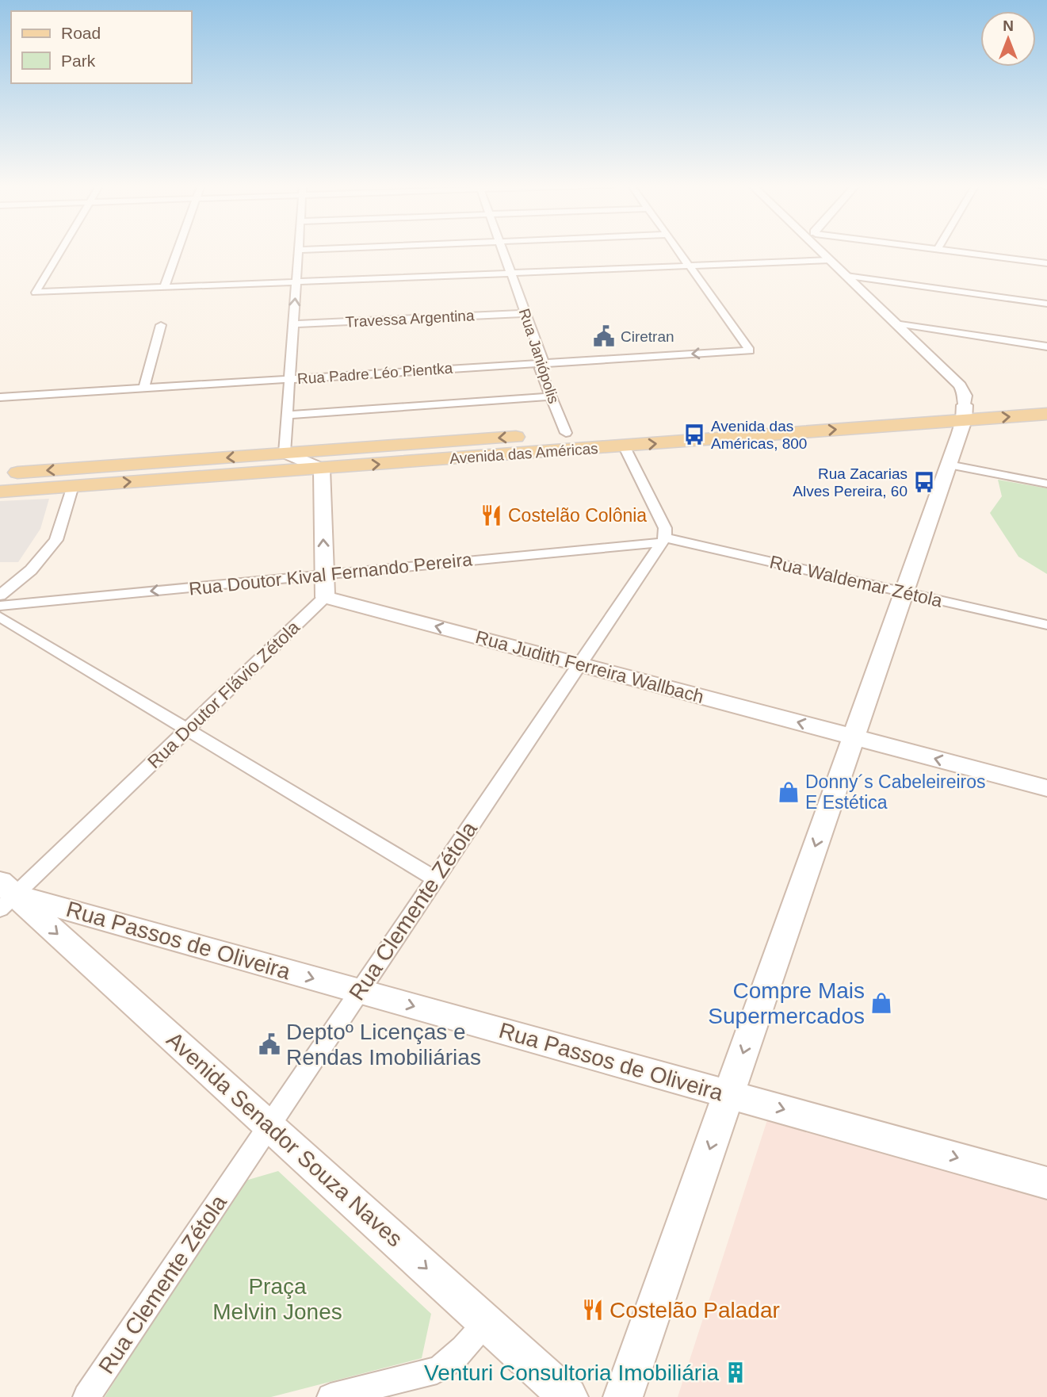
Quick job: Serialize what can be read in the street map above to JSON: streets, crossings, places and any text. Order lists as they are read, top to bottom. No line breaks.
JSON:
{"streets":{"main road":["Avenida das Américas","Rua Judith Ferreira Wallbach","Rua Passos de Oliveira","Avenida Senador Souza Naves"],"street":["Travessa Argentina","Rua Janiópolis","Rua Padre Léo Pientka","Rua Doutor Kival Fernando Pereira","Rua Waldemar Zétola","Rua Doutor Flávio Zétola","Rua Clemente Zétola"]},"crossings":[["Travessa Argentina","Rua Janiópolis"],["Rua Janiópolis","Rua Padre Léo Pientka"],["Rua Janiópolis","Avenida das Américas"],["Rua Doutor Kival Fernando Pereira","Rua Waldemar Zétola"],["Rua Doutor Kival Fernando Pereira","Rua Clemente Zétola"],["Rua Waldemar Zétola","Rua Clemente Zétola"],["Rua Judith Ferreira Wallbach","Rua Doutor Flávio Zétola"],["Rua Judith Ferreira Wallbach","Rua Clemente Zétola"],["Rua Doutor Flávio Zétola","Rua Passos de Oliveira"],["Rua Doutor Flávio Zétola","Avenida Senador Souza Naves"],["Rua Clemente Zétola","Rua Passos de Oliveira"],["Rua Clemente Zétola","Avenida Senador Souza Naves"],["Rua Passos de Oliveira","Avenida Senador Souza Naves"]],"one_way":["Rua Doutor Kival Fernando Pereira","Rua Judith Ferreira Wallbach","Rua Passos de Oliveira","Avenida Senador Souza Naves"],"parks":["Praça Melvin Jones"],"places":{"public building":["Ciretran","Deptoº Licenças e Rendas Imobiliárias"],"bus stop":["Avenida das Américas, 800","Rua Zacarias Alves Pereira, 60"],"restaurant":["Costelão Colônia","Costelão Paladar"],"shop":["Donny´s Cabeleireiros E Estética","Compre Mais Supermercados"],"building":["Venturi Consultoria Imobiliária"]},"legend":["Road","Park"],"north":"top"}
